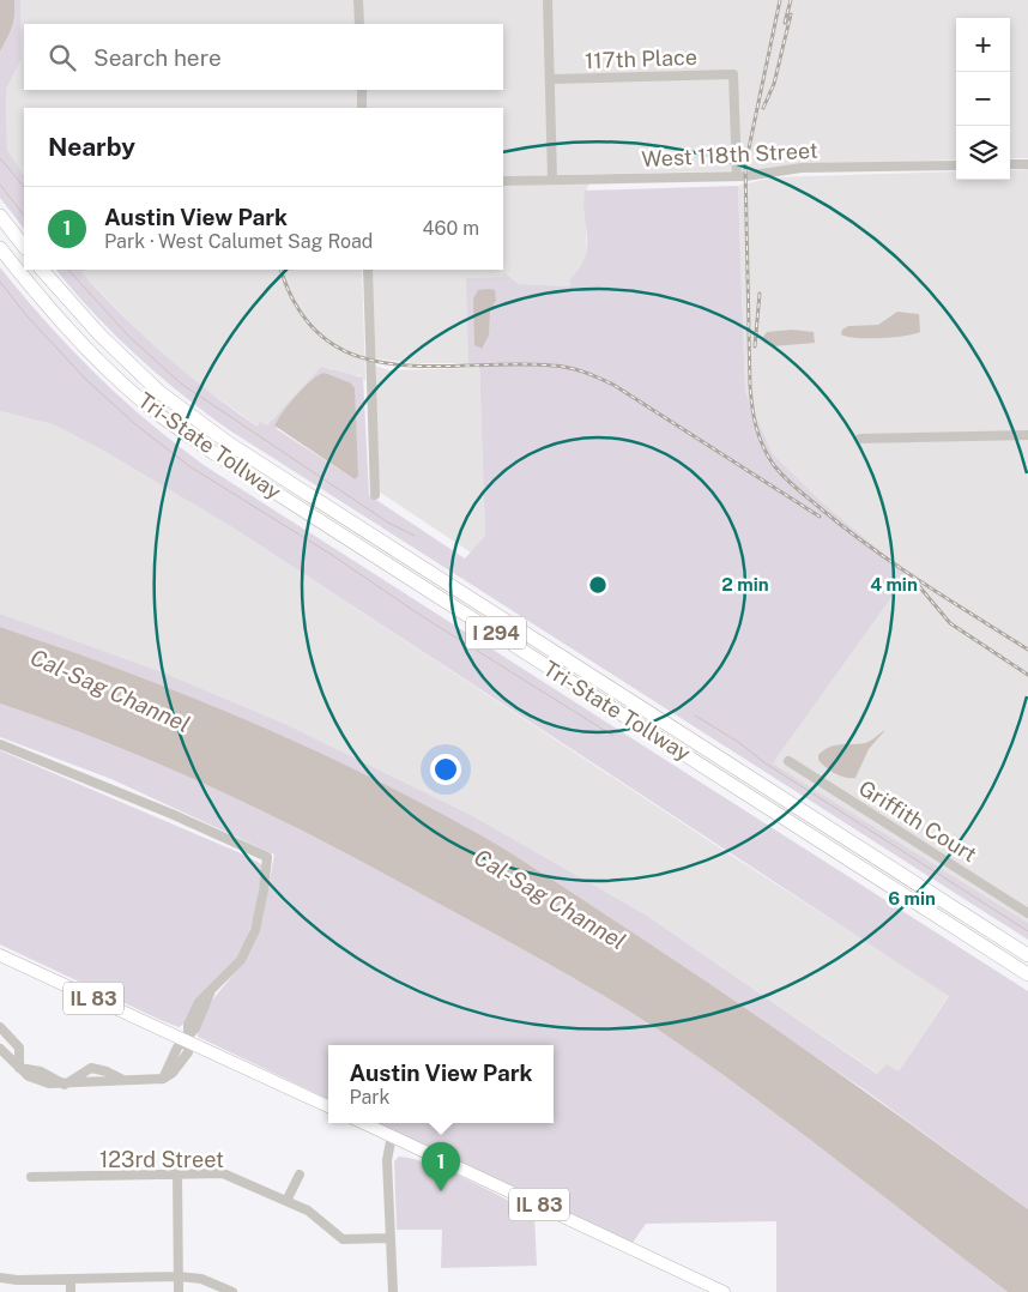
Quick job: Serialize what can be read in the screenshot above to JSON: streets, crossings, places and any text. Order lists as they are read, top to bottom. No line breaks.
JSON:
{"streets":{"highway":["Tri-State Tollway","I 294"],"main road":["IL 83"],"street":["117th Place","West 118th Street","Griffith Court","123rd Street"]},"crossings":[["117th Place","West 118th Street"]],"water":["Cal-Sag Channel"],"page":{"map_buttons":["+","−"],"search":"Search here","heading":"Nearby","list":[{"mark":"1","name":"Austin View Park","note":"Park · West Calumet Sag Road","value":"460 m"}],"popup":["Austin View Park","Park"],"pins":"1"},"rings":["2 min","4 min","6 min"]}
